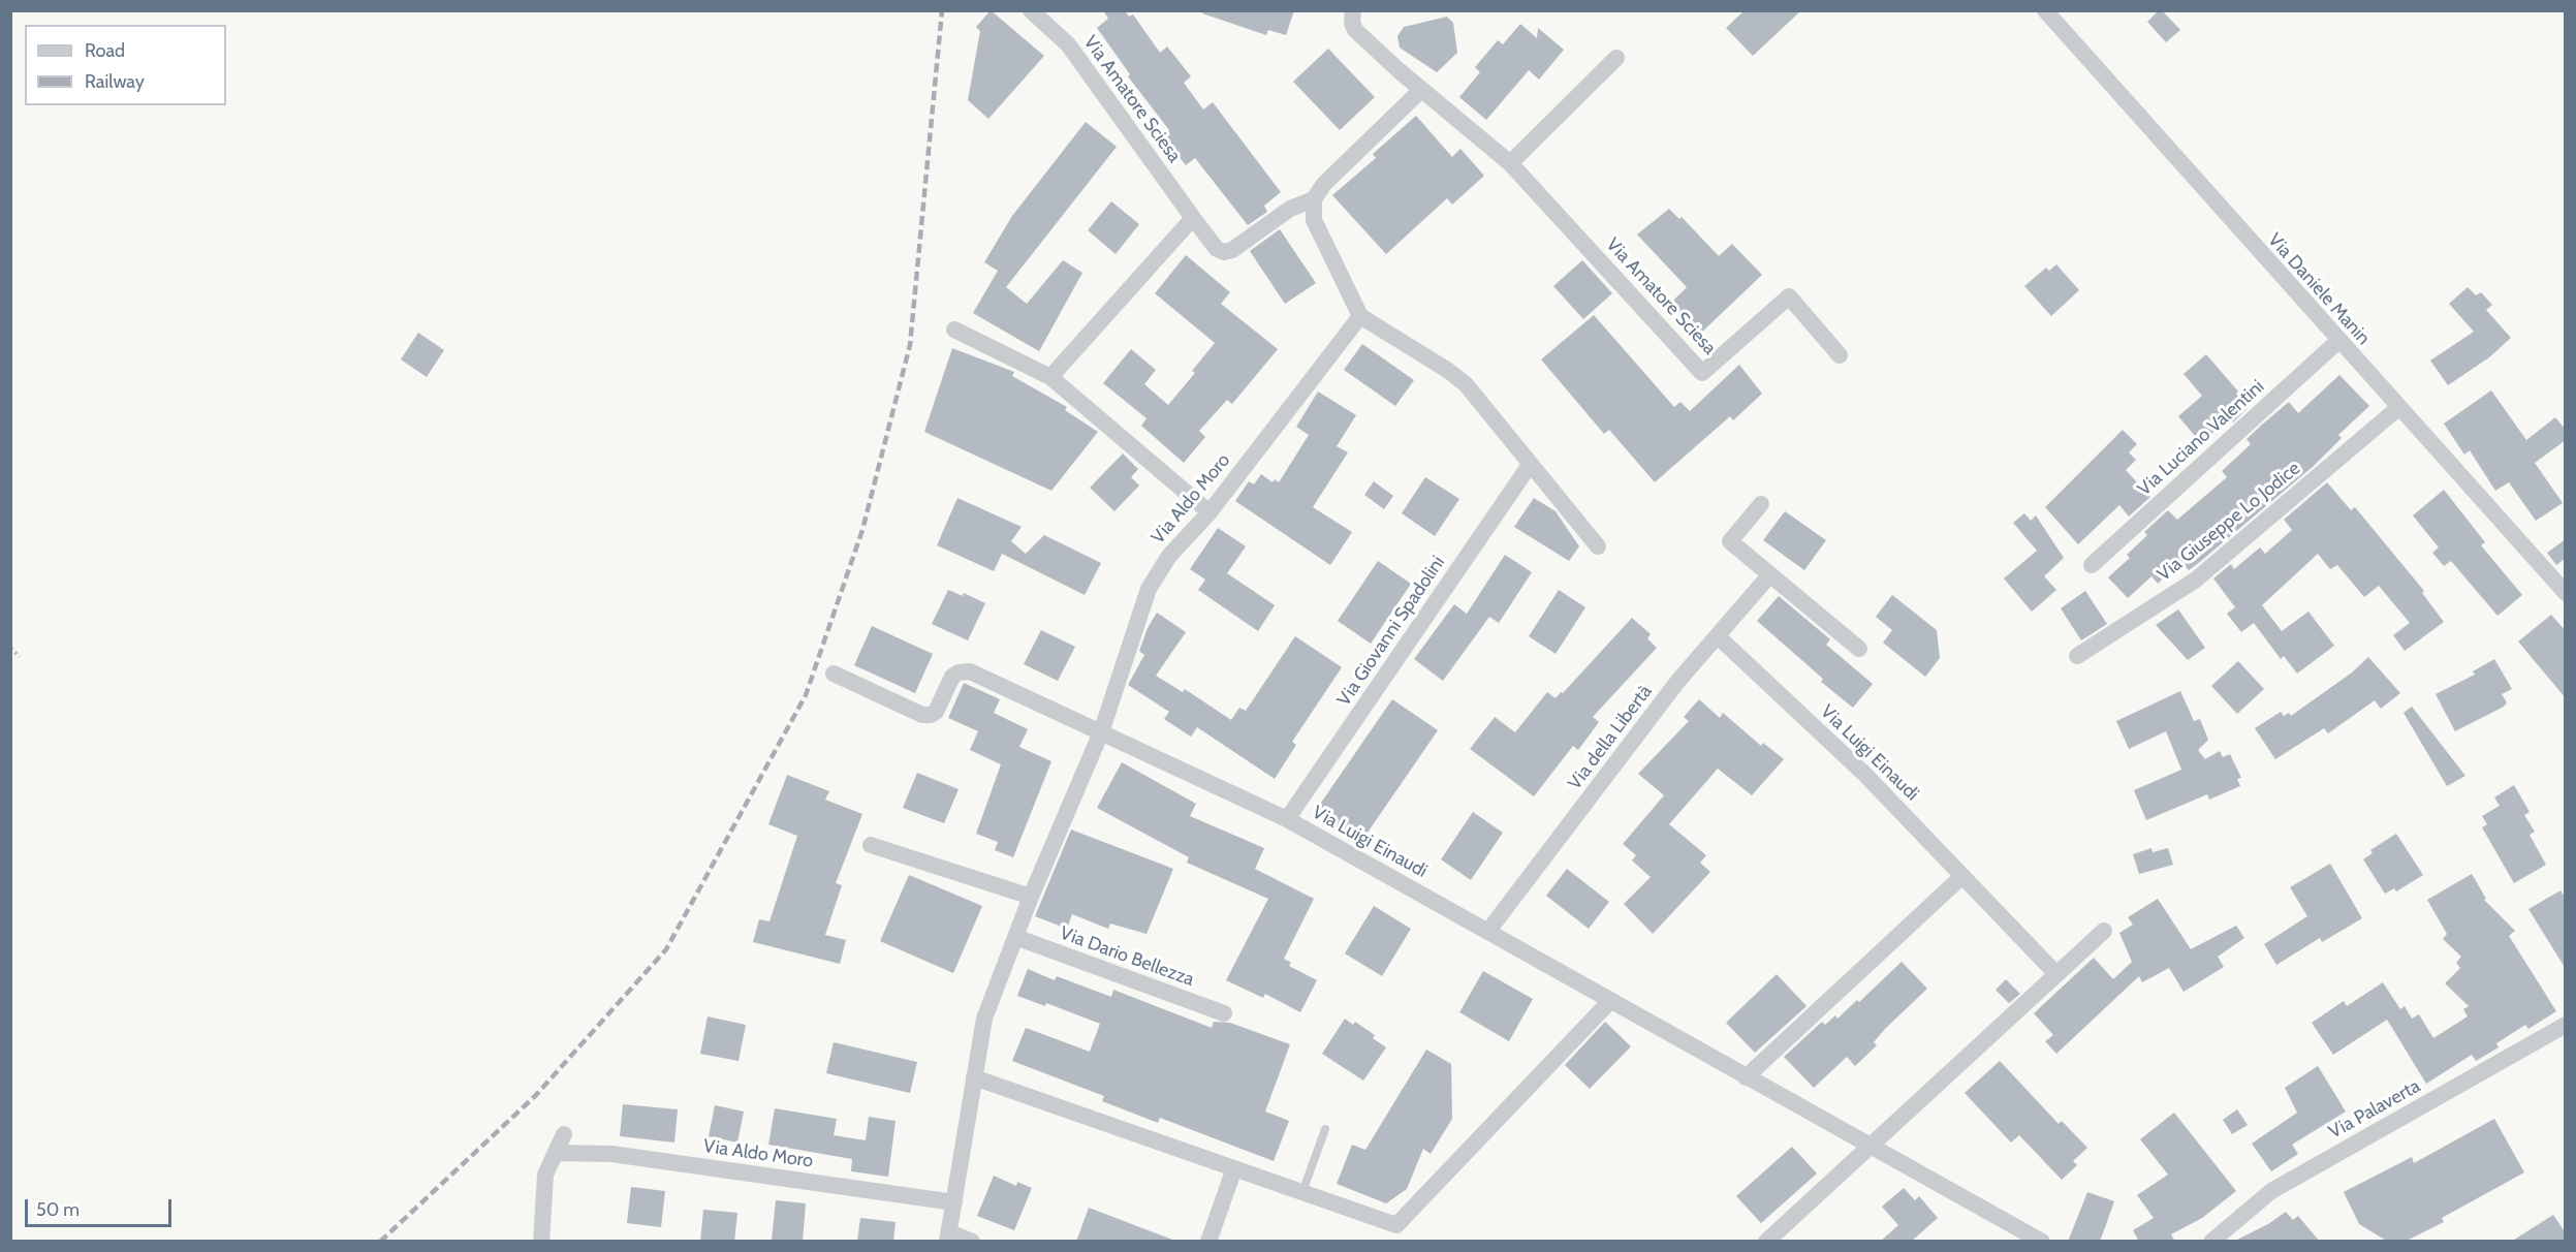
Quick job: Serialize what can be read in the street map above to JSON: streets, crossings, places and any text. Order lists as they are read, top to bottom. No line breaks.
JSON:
{"streets":{"street":["Via Amatore Sciesa","Via Daniele Manin","Via Luciano Valentini","Via Aldo Moro","Via Giuseppe Lo Jodice","Via Giovanni Spadolini","Via della Libertà","Via Luigi Einaudi","Via Dario Bellezza","Via Palaverta"]},"crossings":[["Via Daniele Manin","Via Luciano Valentini"],["Via Daniele Manin","Via Giuseppe Lo Jodice"],["Via Aldo Moro","Via Luigi Einaudi"],["Via Aldo Moro","Via Dario Bellezza"],["Via Giovanni Spadolini","Via Luigi Einaudi"],["Via della Libertà","Via Luigi Einaudi"]],"legend":["Road","Railway"],"scale_bar":"50 m"}
